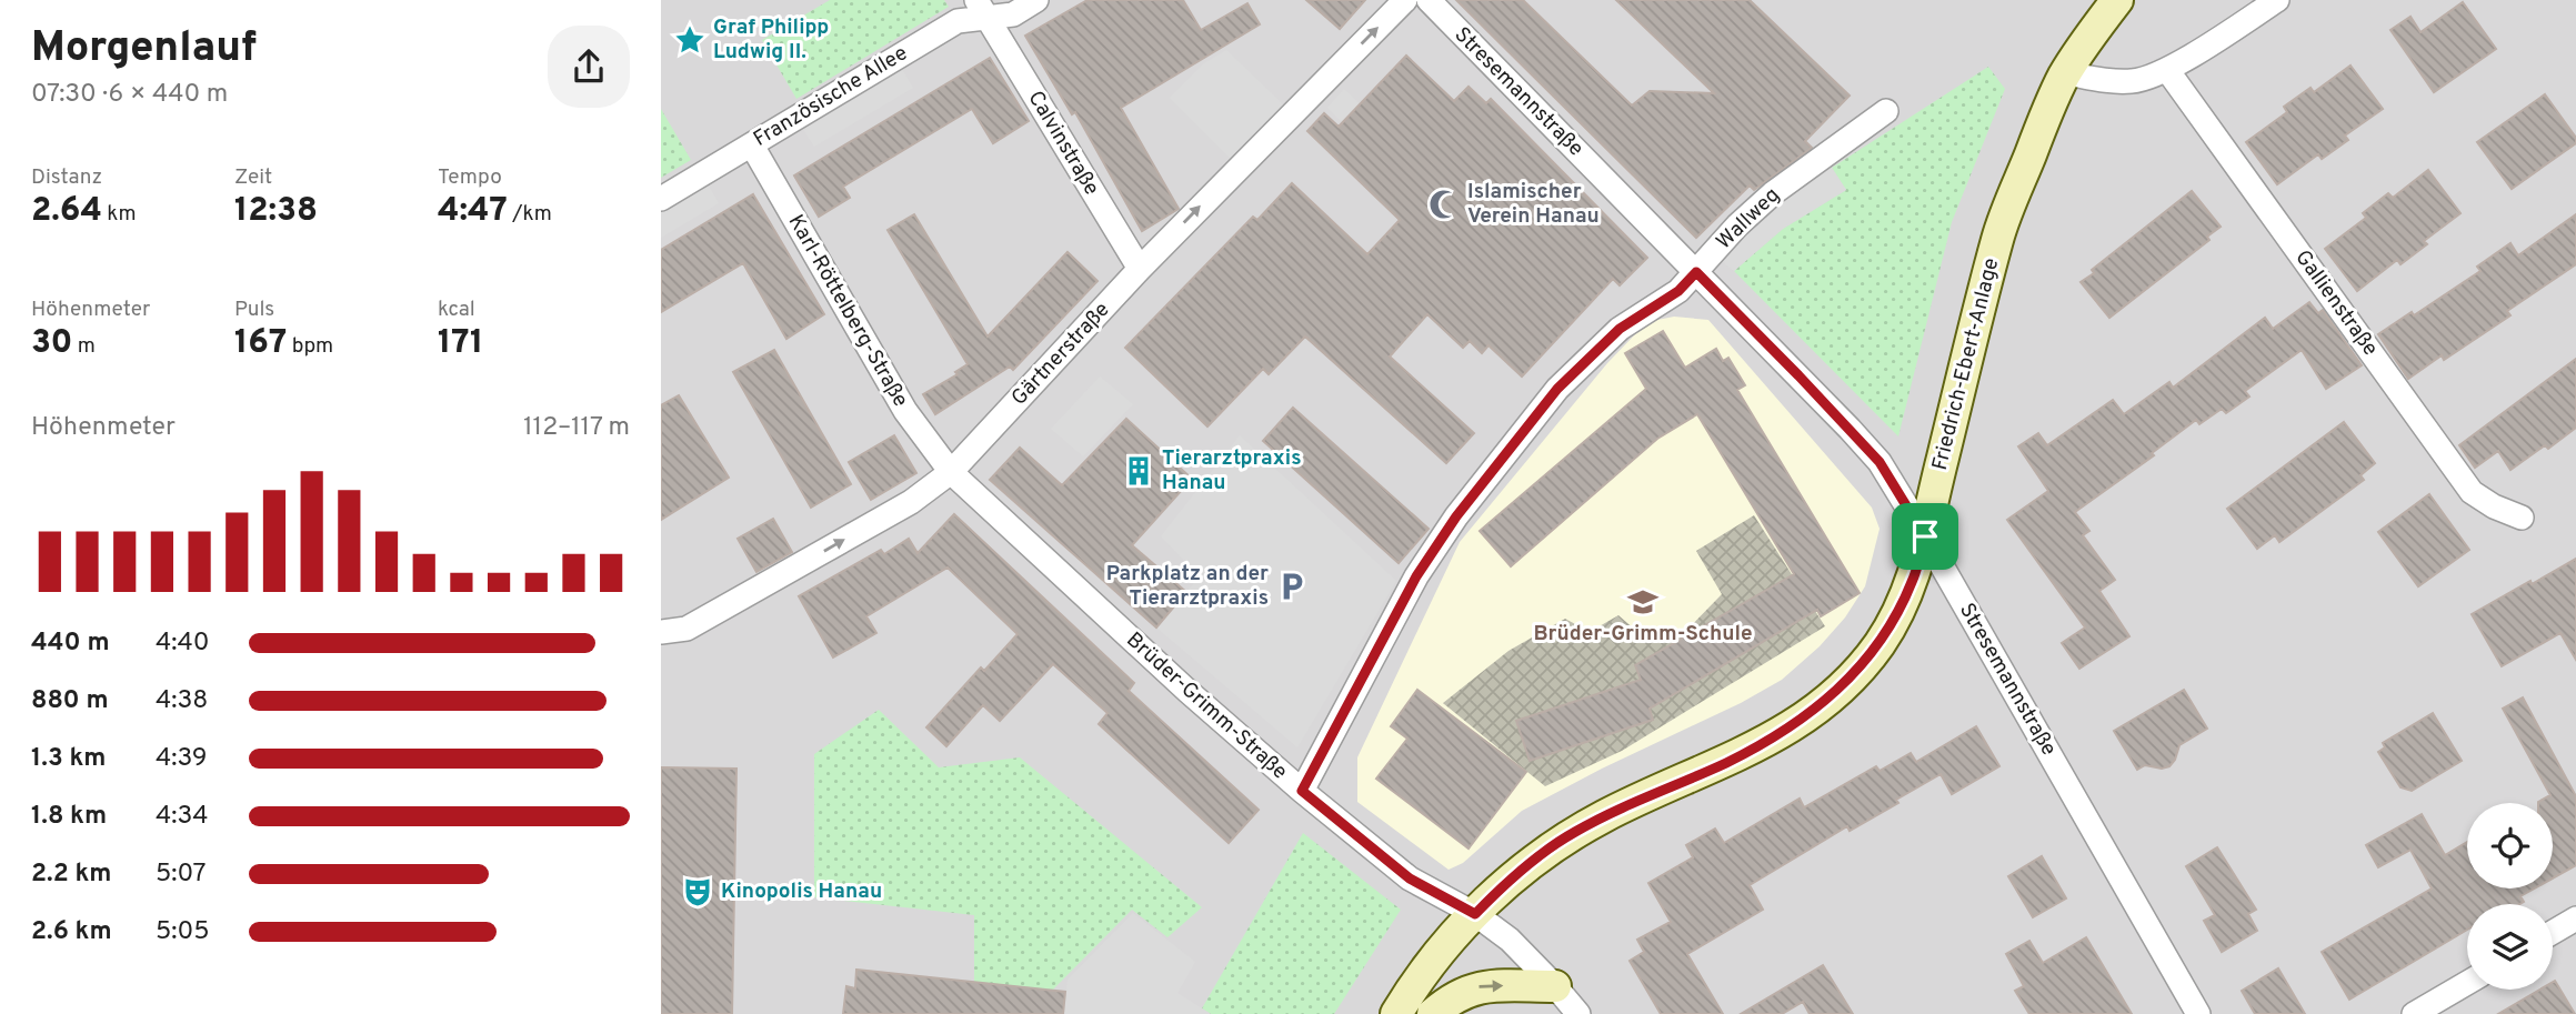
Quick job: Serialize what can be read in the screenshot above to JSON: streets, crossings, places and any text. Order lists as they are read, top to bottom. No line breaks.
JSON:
{"streets":{"main road":["Friedrich-Ebert-Anlage"],"street":["Stresemannstraße","Französische Allee","Calvinstraße","Wallweg","Gallienstraße","Karl-Röttelberg-Straße","Gärtnerstraße","Brüder-Grimm-Straße"]},"crossings":[["Stresemannstraße","Wallweg"],["Stresemannstraße","Friedrich-Ebert-Anlage"],["Französische Allee","Calvinstraße"],["Französische Allee","Karl-Röttelberg-Straße"],["Calvinstraße","Gärtnerstraße"],["Wallweg","Brüder-Grimm-Straße"],["Karl-Röttelberg-Straße","Gärtnerstraße"],["Karl-Röttelberg-Straße","Brüder-Grimm-Straße"],["Gärtnerstraße","Brüder-Grimm-Straße"],["Friedrich-Ebert-Anlage","Brüder-Grimm-Straße"]],"one_way":["Gärtnerstraße"],"places":{"place":["Graf Philipp Ludwig II."],"mosque":["Islamischer Verein Hanau"],"building":["Tierarztpraxis Hanau"],"parking":["Parkplatz an der Tierarztpraxis"],"school or university":["Brüder-Grimm-Schule"],"theatre":["Kinopolis Hanau"]},"page":{"heading":["Morgenlauf","07:30 · 6 × 440 m"],"stats":[["Distanz","2.64 km"],["Zeit","12:38"],["Tempo","4:47 /km"],["Höhenmeter","30 m"],["Puls","167 bpm"],["kcal","171"]],"chart":["Höhenmeter","112–117 m"],"list":[{"name":"440 m","note":"4:40"},{"name":"880 m","note":"4:38"},{"name":"1.3 km","note":"4:39"},{"name":"1.8 km","note":"4:34"},{"name":"2.2 km","note":"5:07"},{"name":"2.6 km","note":"5:05"}]}}
